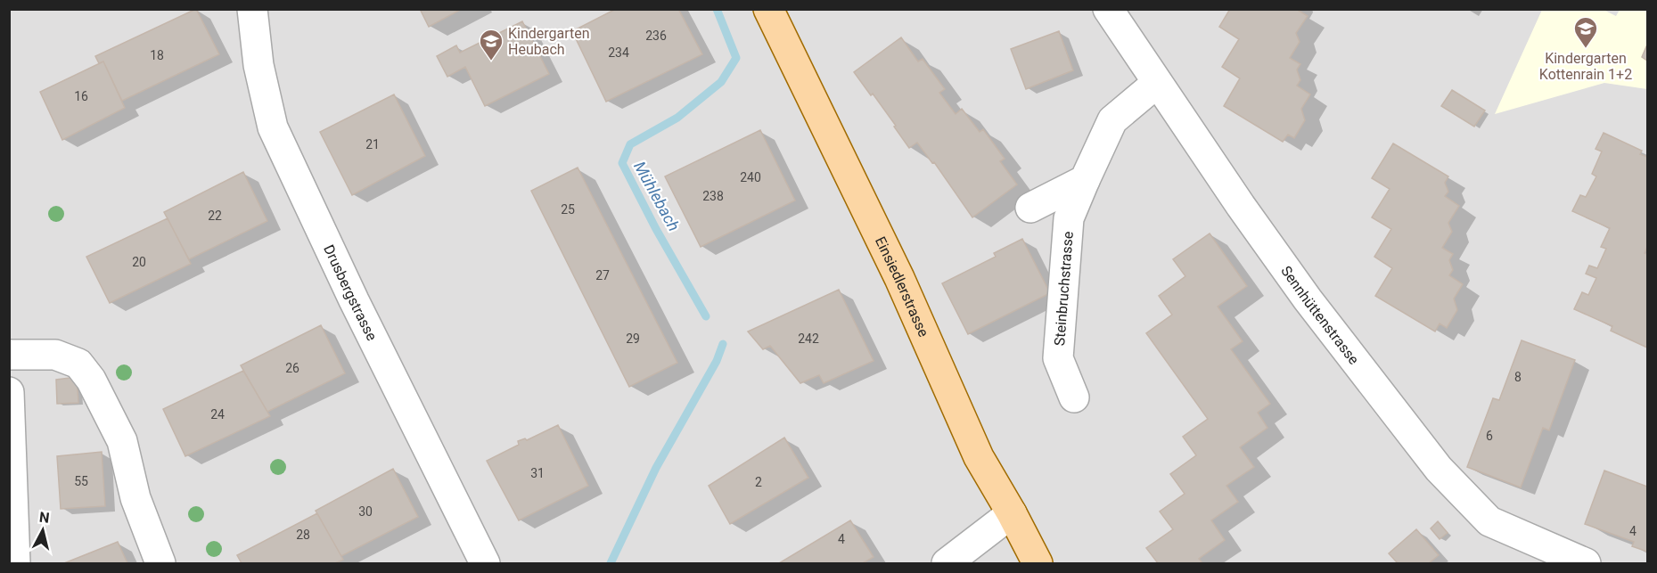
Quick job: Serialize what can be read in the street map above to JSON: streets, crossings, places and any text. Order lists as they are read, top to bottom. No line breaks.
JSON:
{"streets":{"main road":["Einsiedlerstrasse"],"street":["Steinbruchstrasse","Drusbergstrasse","Sennhüttenstrasse"]},"crossings":[["Steinbruchstrasse","Sennhüttenstrasse"]],"water":["Mühlebach"],"places":{"school or university":["Kindergarten Kottenrain 1+2","Kindergarten Heubach"]},"house_numbers":["236","234","18","16","21","240","238","25","22","20","27","29","242","26","8","24","6","31","55","2","30","4","28","4"],"north":"top"}
